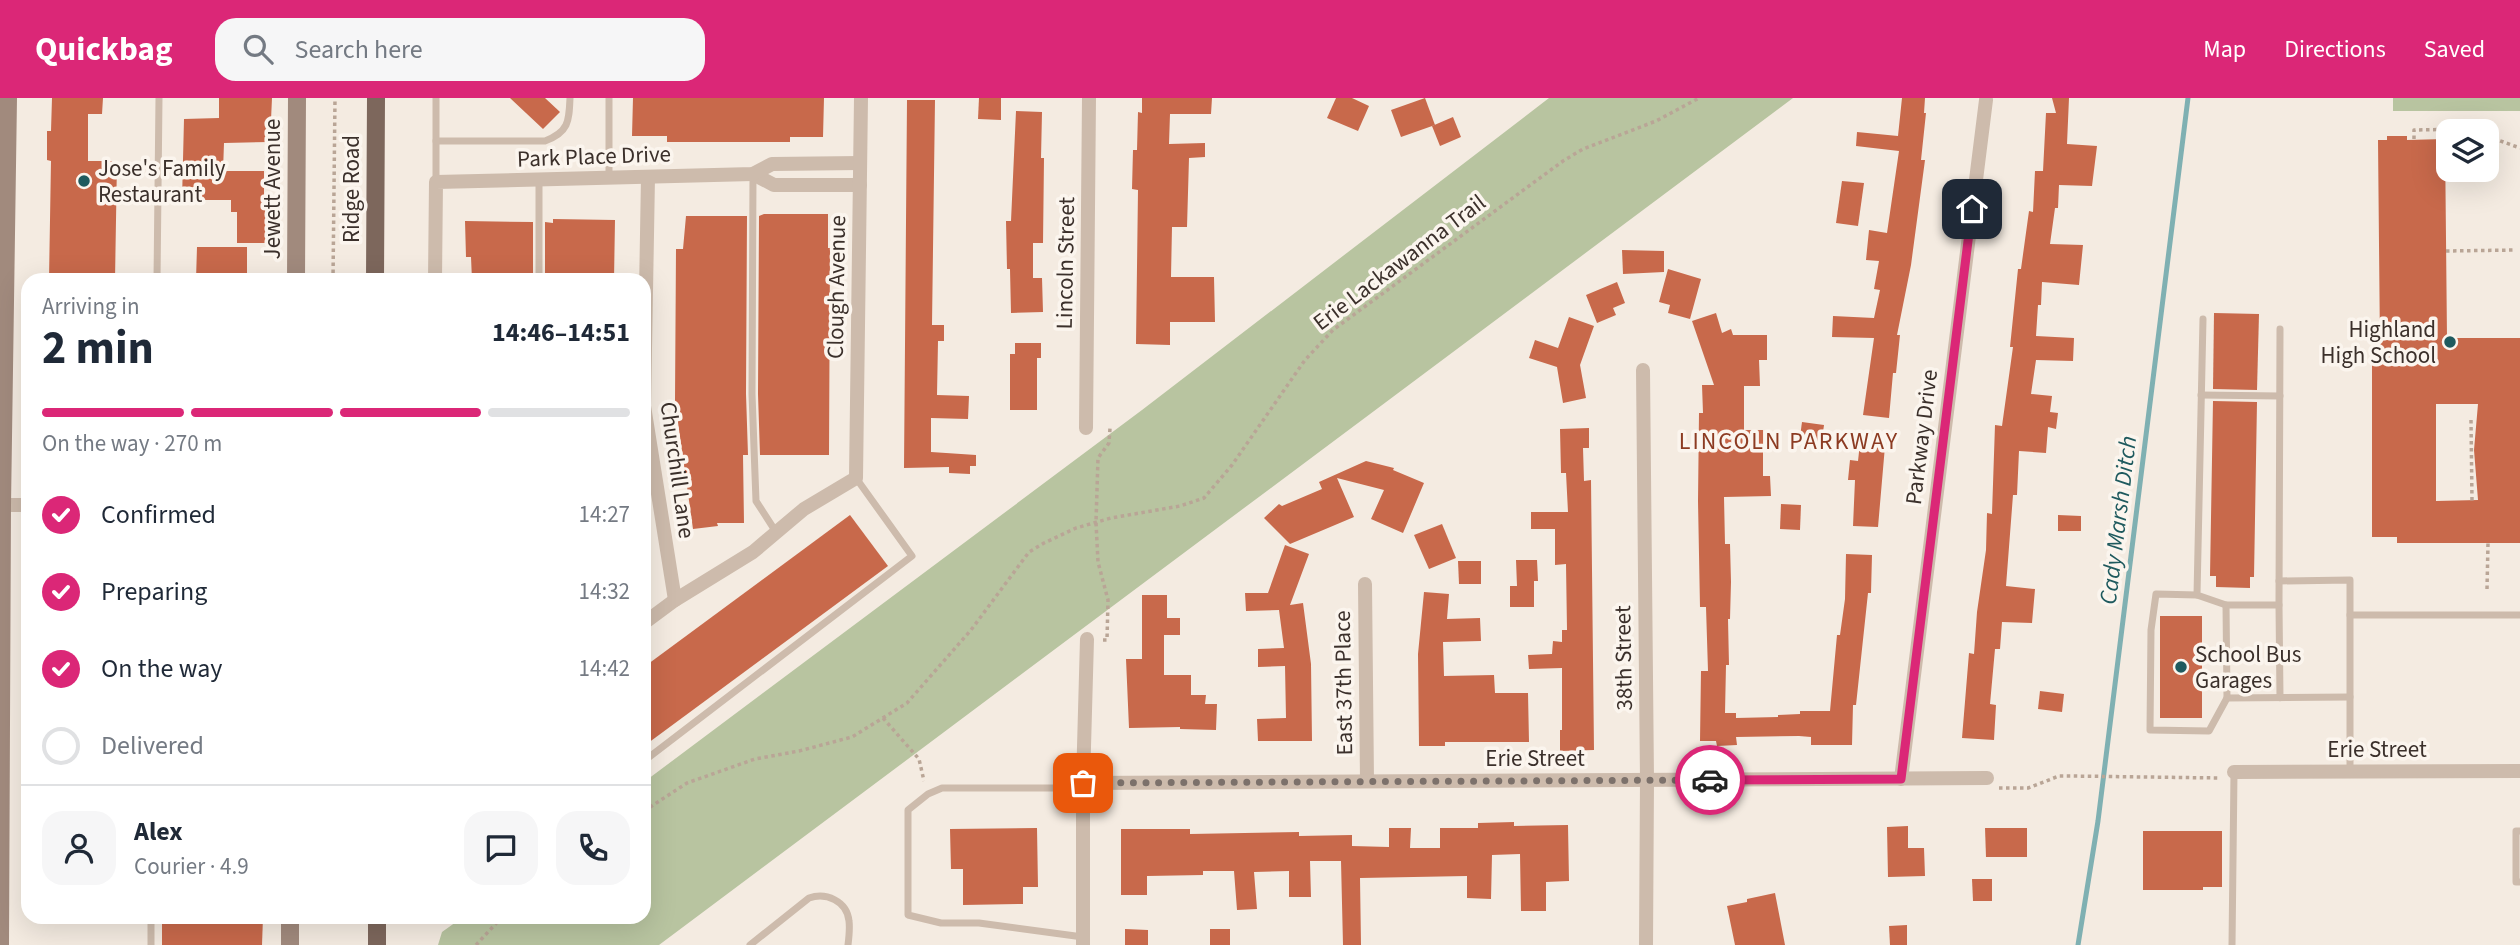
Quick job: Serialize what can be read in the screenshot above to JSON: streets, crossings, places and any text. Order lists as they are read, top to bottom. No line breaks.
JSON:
{"streets":{"main road":["Ridge Road"],"street":["Park Place Drive","Jewett Avenue","Lincoln Street","Clough Avenue","Parkway Drive","Churchill Lane","38th Street","East 37th Place","Erie Street"],"path":["Erie Lackawanna Trail"]},"crossings":[["Park Place Drive","Clough Avenue"],["Park Place Drive","Churchill Lane"],["Parkway Drive","Erie Street"],["38th Street","Erie Street"],["East 37th Place","Erie Street"]],"districts":["LINCOLN PARKWAY"],"water":["Cady Marsh Ditch"],"places":["Jose's Family Restaurant","Highland High School","School Bus Garages"],"page":{"header":"Quickbag","search":"Search here","nav":["Map","Directions","Saved"],"heading":["2 min","Arriving in","14:46–14:51"],"panel":["Alex","Courier · 4.9"],"bar":"On the way · 270 m","list":[["Confirmed","14:27"],["Preparing","14:32"],["On the way","14:42"],"Delivered"]}}
